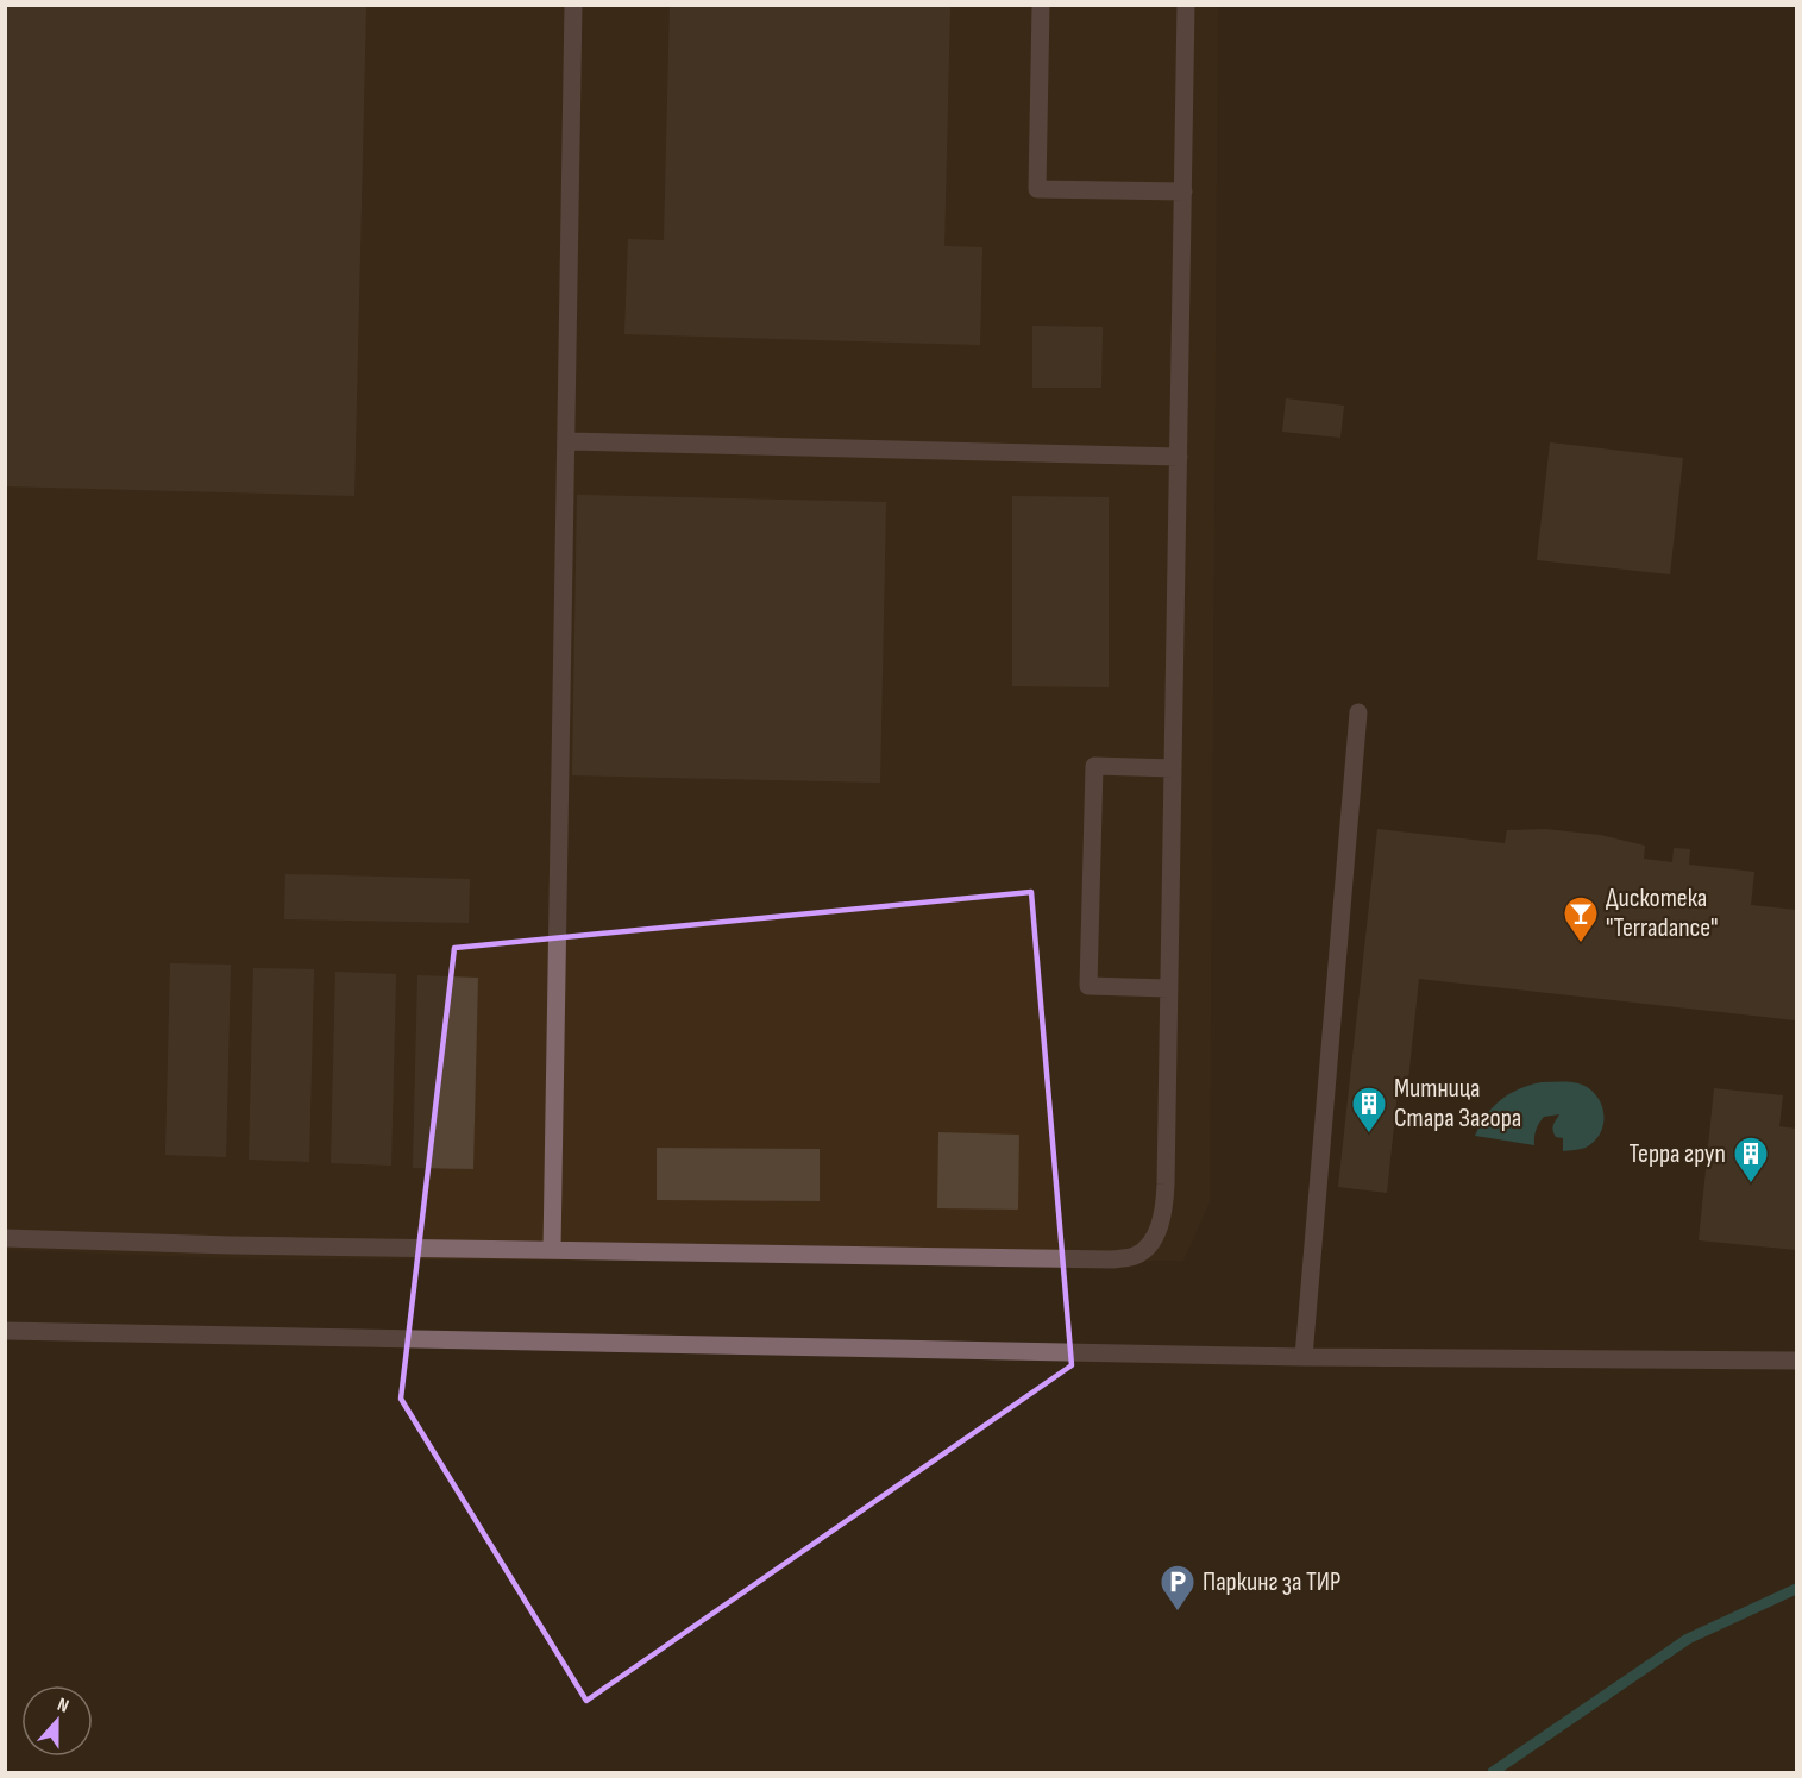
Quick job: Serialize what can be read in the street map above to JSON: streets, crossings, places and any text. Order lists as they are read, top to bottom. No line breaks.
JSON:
{"places":{"bar":["Дискотека \"Terradance\""],"building":["Митница Стара Загора","Терра груп"],"parking":["Паркинг за ТИР"]},"north":"top"}
